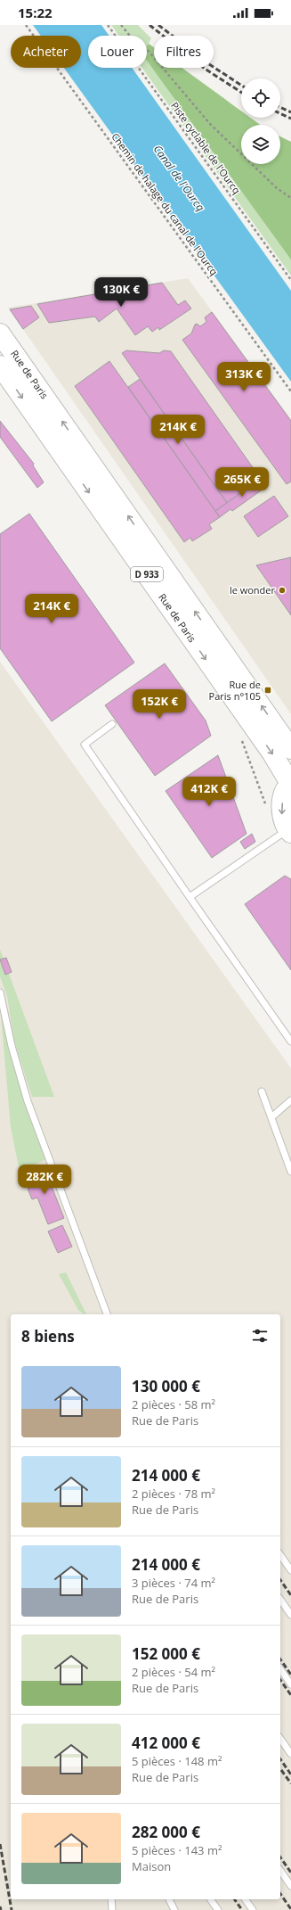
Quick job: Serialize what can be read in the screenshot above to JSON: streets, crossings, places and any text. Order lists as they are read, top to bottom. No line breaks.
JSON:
{"streets":{"main road":["Rue de Paris","D 933"],"path":["Piste cyclable de l'Ourcq","Chemin de halage du canal de l'Ourcq"]},"water":["Canal de l'Ourcq"],"places":{"other":["le wonder"],"transit":["Rue de Paris n°105"]},"page":{"status":"15:22","chip":["Acheter","Louer","Filtres"],"price":["130K €","313K €","214K €","265K €","214K €","152K €","412K €","282K €"],"heading":"8 biens","list":[{"name":"130 000 €","note":"2 pièces · 58 m² · Rue de Paris"},{"name":"214 000 €","note":"2 pièces · 78 m² · Rue de Paris"},{"name":"214 000 €","note":"3 pièces · 74 m² · Rue de Paris"},{"name":"152 000 €","note":"2 pièces · 54 m² · Rue de Paris"},{"name":"412 000 €","note":"5 pièces · 148 m² · Rue de Paris"},{"name":"282 000 €","note":"5 pièces · 143 m² · Maison"}]}}
